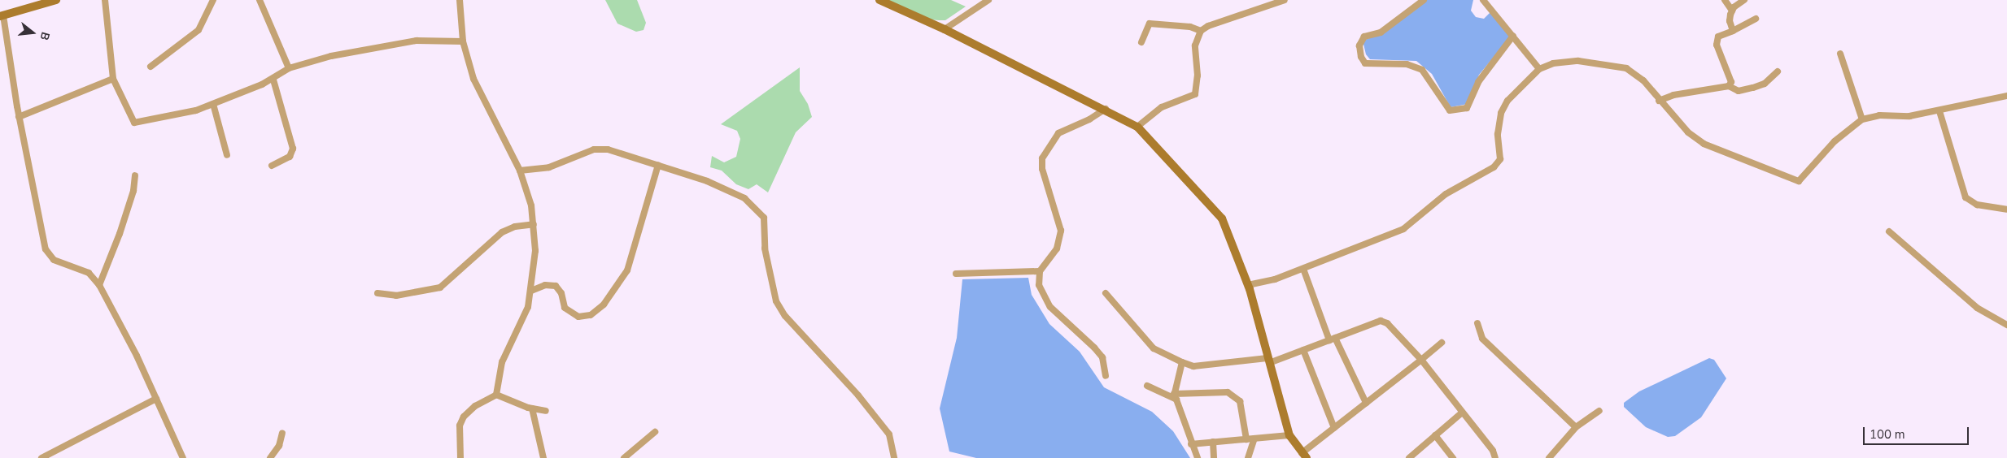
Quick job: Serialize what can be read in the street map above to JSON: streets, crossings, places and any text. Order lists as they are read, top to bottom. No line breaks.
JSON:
{"scale_bar":"100 m","north":"right"}
